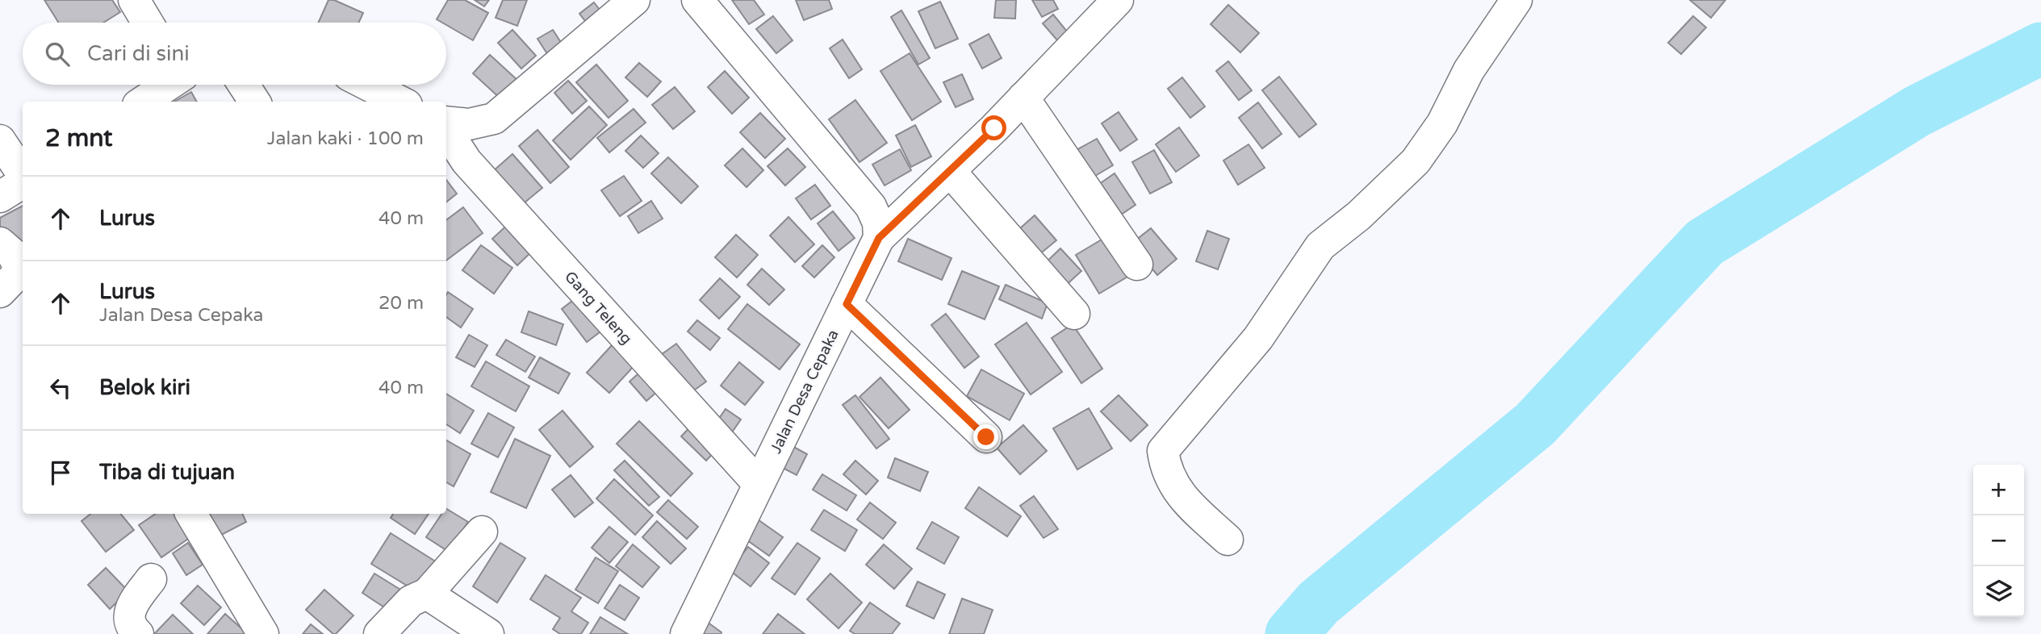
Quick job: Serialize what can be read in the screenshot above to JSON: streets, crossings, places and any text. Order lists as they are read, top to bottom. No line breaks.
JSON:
{"streets":{"street":["Gang Teleng","Jalan Desa Cepaka"]},"crossings":[["Gang Teleng","Jalan Desa Cepaka"]],"page":{"search":"Cari di sini","heading":["2 mnt","Jalan kaki · 100 m"],"list":[["Lurus","40 m"],["Lurus","Jalan Desa Cepaka","20 m"],["Belok kiri","40 m"],"Tiba di tujuan"],"map_buttons":["+","−"]}}
